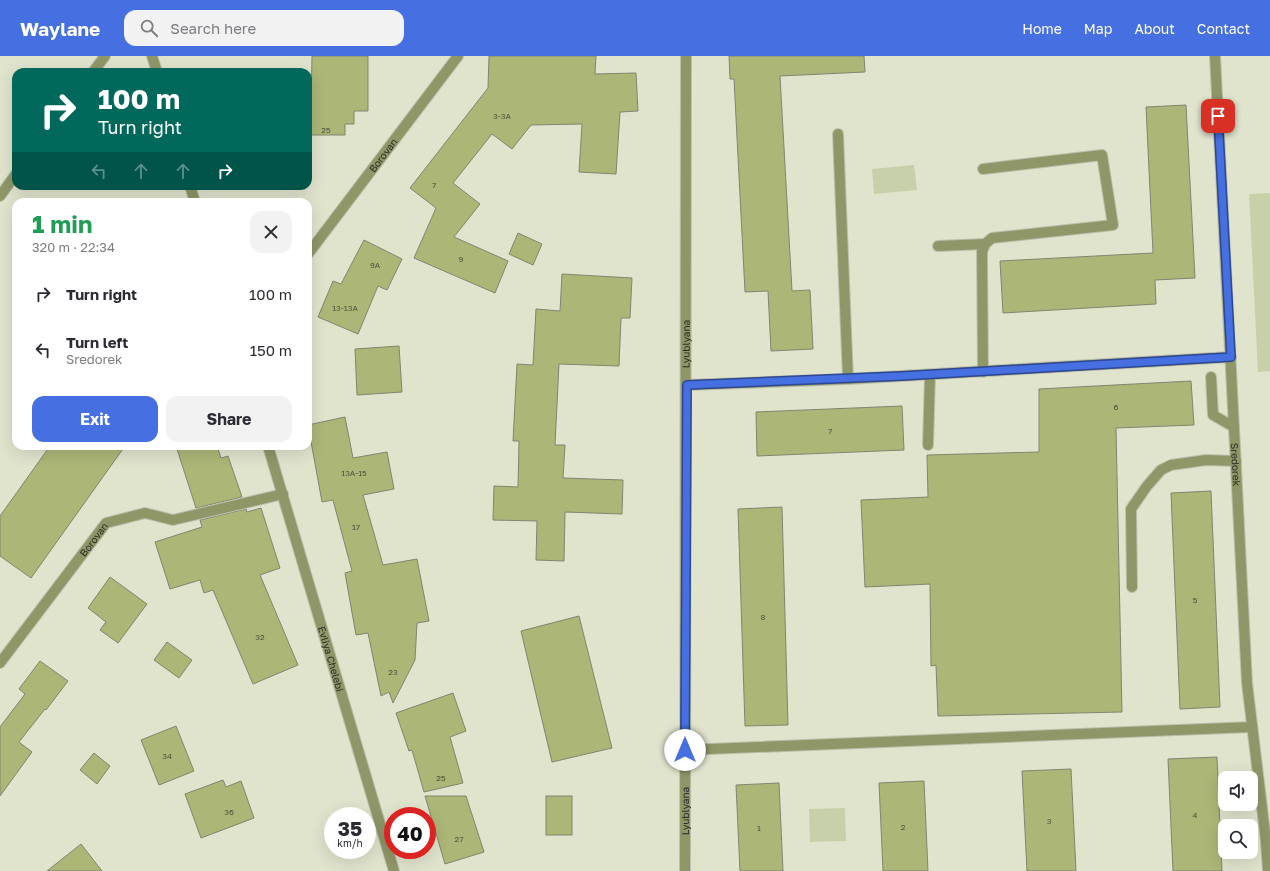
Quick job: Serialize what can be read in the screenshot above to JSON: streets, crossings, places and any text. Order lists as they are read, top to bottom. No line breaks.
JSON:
{"streets":{"street":["Borovan","Lyublyana","Sredorek","Evliya Chelebi"]},"crossings":[["Borovan","Evliya Chelebi"]],"house_numbers":["3-3А","25","7","9","9А","13-13А","6","7","13А-15","17","5","8","32","23","34","25","36","4","3","2","1","27"],"page":{"header":"Waylane","search":"Search here","nav":["Home","Map","About","Contact"],"turn":["100 m","Turn right"],"heading":["1 min","320 m · 22:34"],"list":[{"name":"Turn right","value":"100 m"},{"name":"Turn left","note":"Sredorek","value":"150 m"}],"buttons":["Exit","Share"],"speed":"35 km/h","limit":"40"}}
